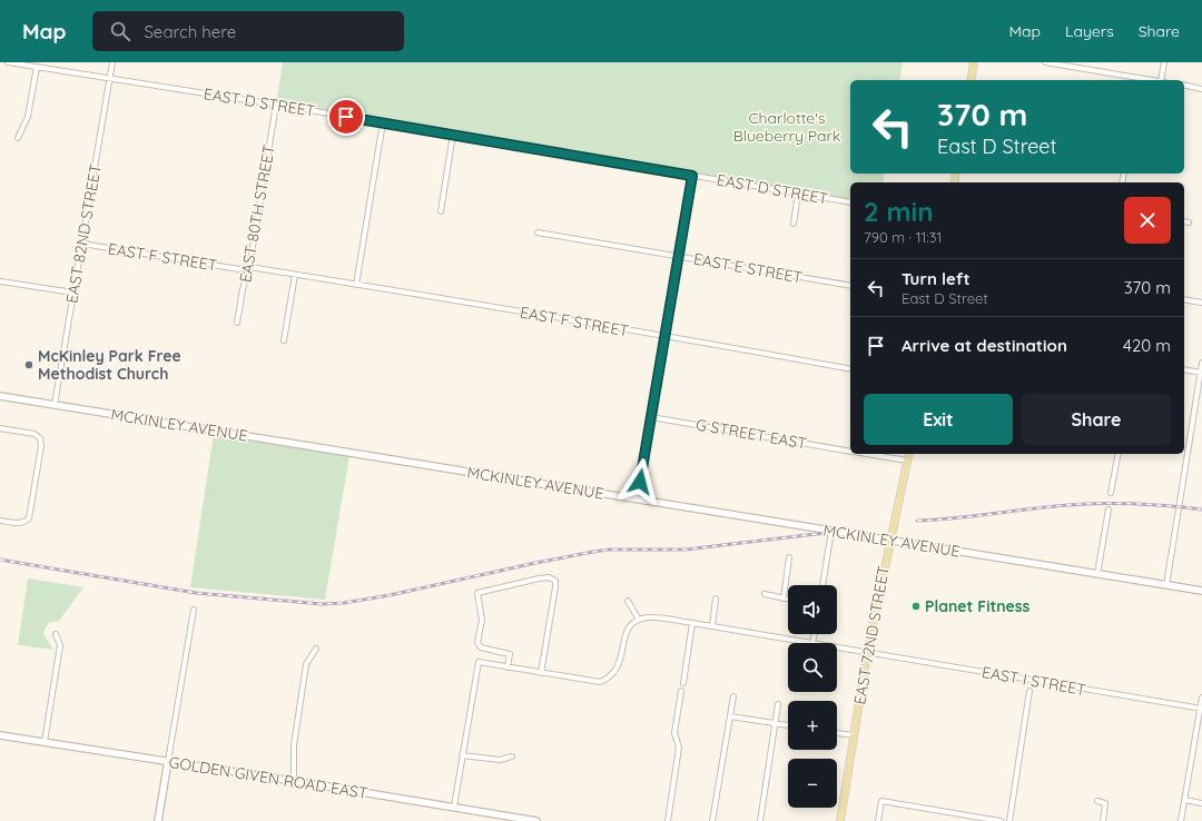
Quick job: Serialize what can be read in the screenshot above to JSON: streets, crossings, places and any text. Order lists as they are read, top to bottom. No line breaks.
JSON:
{"streets":{"main road":["EAST 72ND STREET"],"street":["EAST D STREET","EAST 80TH STREET","EAST 82ND STREET","EAST F STREET","EAST E STREET","MCKINLEY AVENUE","G STREET EAST","EAST I STREET","GOLDEN GIVEN ROAD EAST"]},"crossings":[["EAST D STREET","EAST 80TH STREET"],["EAST D STREET","EAST 82ND STREET"],["EAST 80TH STREET","EAST F STREET"],["EAST 82ND STREET","EAST F STREET"],["EAST 82ND STREET","MCKINLEY AVENUE"],["MCKINLEY AVENUE","EAST 72ND STREET"],["G STREET EAST","EAST 72ND STREET"],["EAST 72ND STREET","EAST I STREET"]],"parks":["Charlotte's Blueberry Park"],"places":["McKinley Park Free Methodist Church","Planet Fitness"],"page":{"header":"Map","search":"Search here","nav":["Map","Layers","Share"],"turn":["370 m","East D Street"],"heading":["2 min","790 m · 11:31"],"list":[{"name":"Turn left","note":"East D Street","value":"370 m"},{"name":"Arrive at destination","value":"420 m"}],"buttons":["Exit","Share"],"map_buttons":["+","−"]}}
